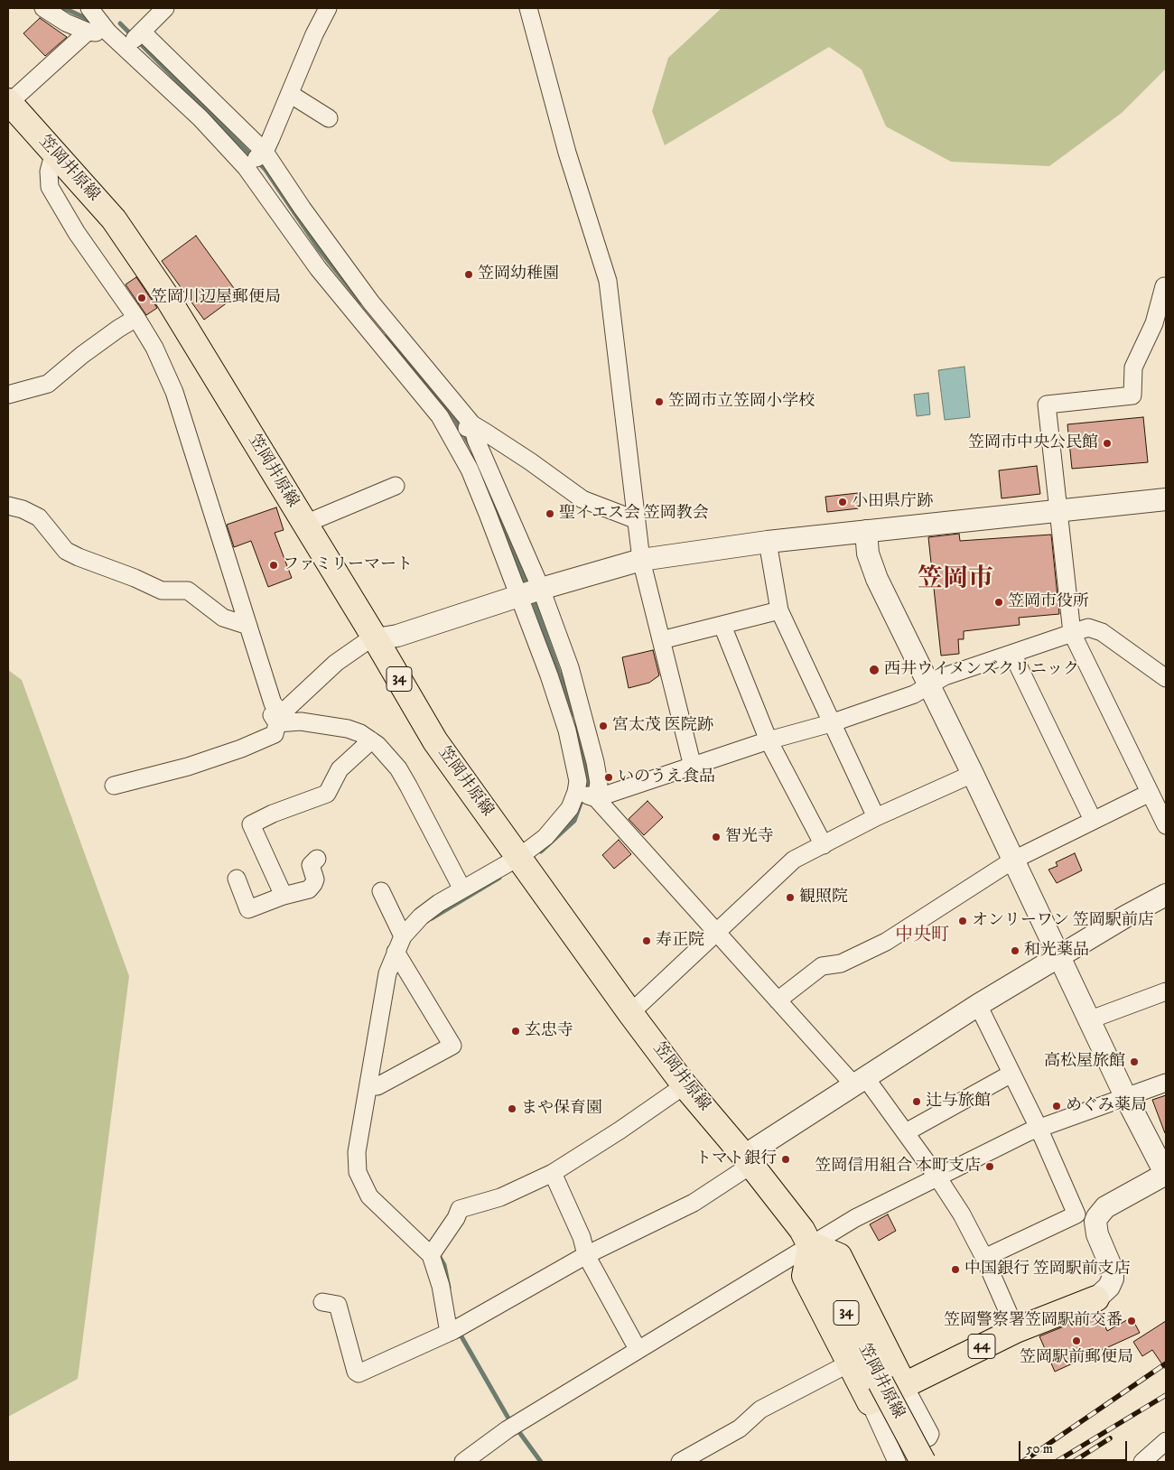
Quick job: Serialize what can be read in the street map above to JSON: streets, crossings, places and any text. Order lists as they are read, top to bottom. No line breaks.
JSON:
{"streets":{"main road":["笠岡井原線","34","44"]},"crossings":[["笠岡井原線","44"]],"districts":["笠岡市","中央町"],"places":["笠岡幼稚園","笠岡川辺屋郵便局","笠岡市立笠岡小学校","笠岡市中央公民館","小田県庁跡","聖イエス会 笠岡教会","ファミリーマート","笠岡市役所","西井ウイメンズクリニック","宮太茂 医院跡","いのうえ食品","智光寺","観照院","オンリーワン 笠岡駅前店","寿正院","和光薬品","玄忠寺","高松屋旅館","辻与旅館","めぐみ薬局","まや保育園","トマト銀行","笠岡信用組合 本町支店","中国銀行 笠岡駅前支店","笠岡警察署笠岡駅前交番","笠岡駅前郵便局"],"scale_bar":"50 m"}
